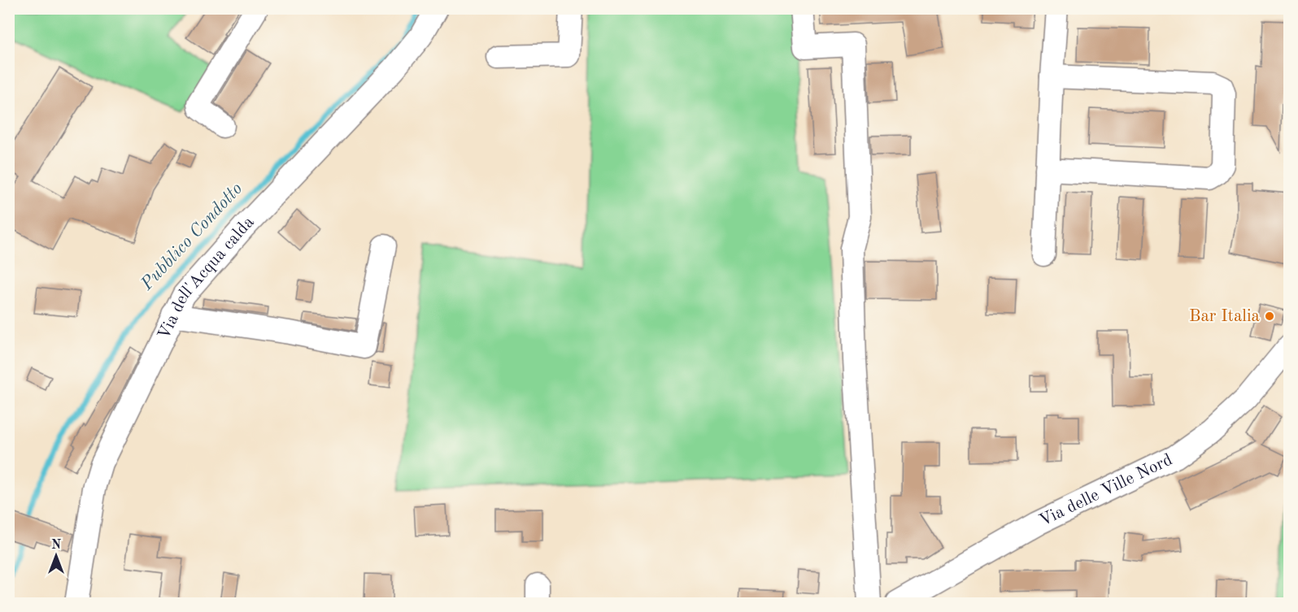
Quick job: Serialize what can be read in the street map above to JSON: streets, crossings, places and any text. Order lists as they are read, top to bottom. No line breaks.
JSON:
{"streets":{"street":["Via dell'Acqua calda","Via delle Ville Nord"]},"water":["Pubblico Condotto"],"places":["Bar Italia"],"north":"top"}
